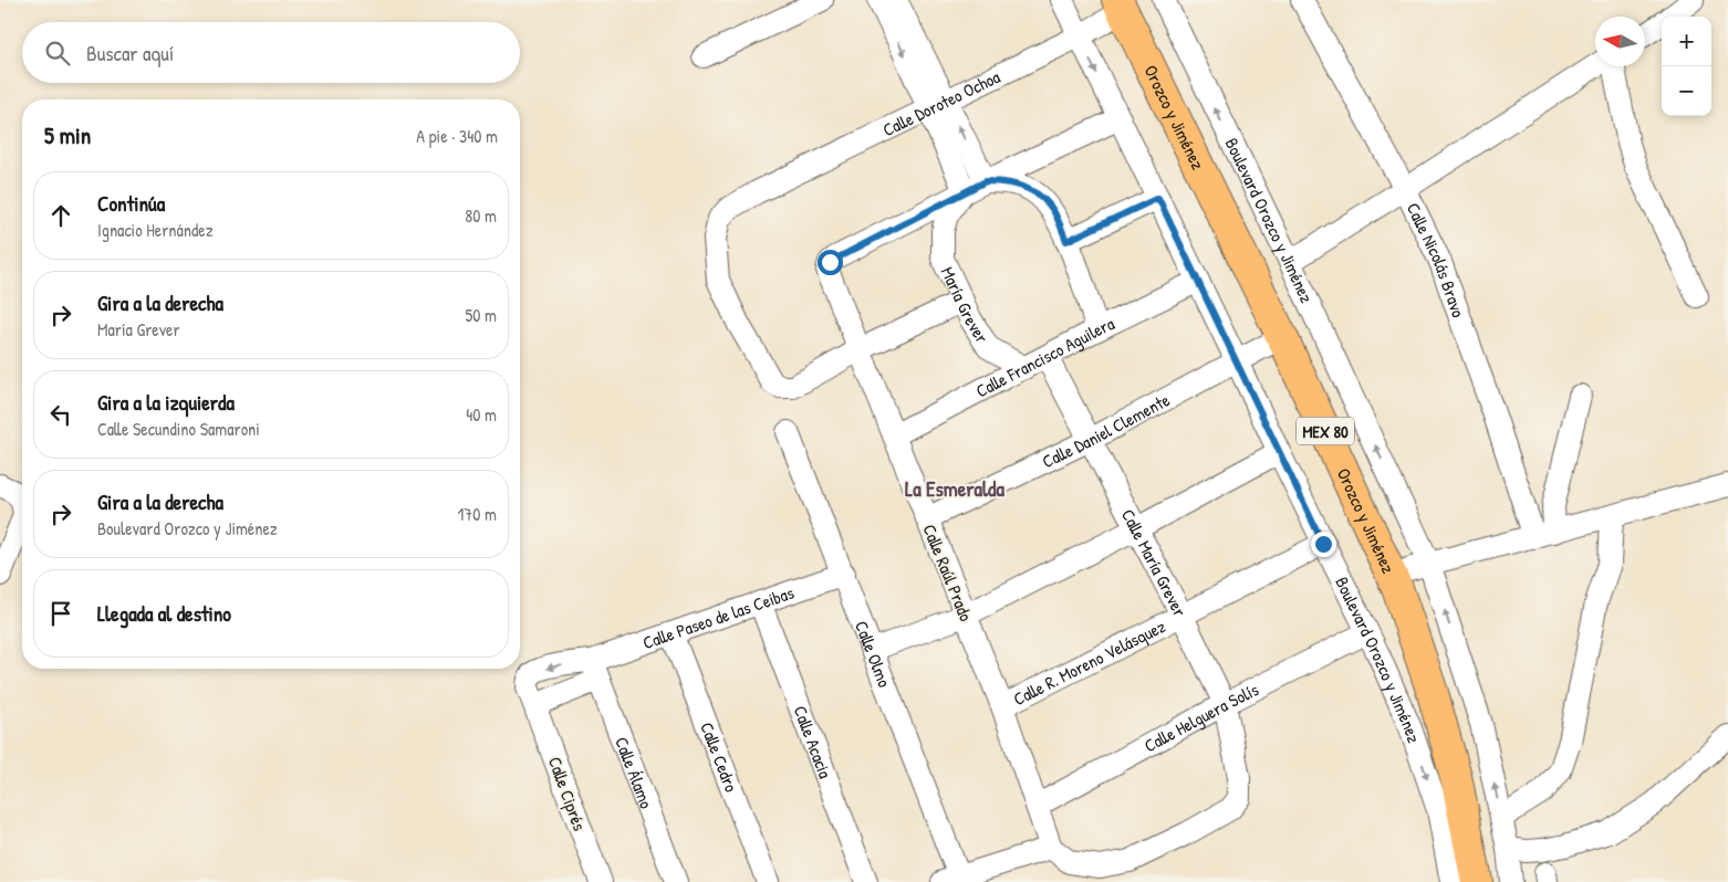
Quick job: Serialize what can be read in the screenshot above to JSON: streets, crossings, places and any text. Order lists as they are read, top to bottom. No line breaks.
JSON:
{"streets":{"highway":["Orozco y Jiménez","MEX 80"],"street":["Calle Doroteo Ochoa","Boulevard Orozco y Jiménez","Calle Nicolás Bravo","María Grever","Calle Francisco Aguilera","Calle Daniel Clemente","Calle María Grever","Calle Raúl Prado","Calle Paseo de las Ceibas","Calle Olmo","Calle R. Moreno Velásquez","Calle Helguera Solís","Calle Acacia","Calle Cedro","Calle Álamo","Calle Ciprés"]},"crossings":[["Calle Doroteo Ochoa","Orozco y Jiménez"],["Calle Doroteo Ochoa","Boulevard Orozco y Jiménez"],["Calle Doroteo Ochoa","Calle Raúl Prado"],["Orozco y Jiménez","Boulevard Orozco y Jiménez"],["Orozco y Jiménez","Calle Daniel Clemente"],["Boulevard Orozco y Jiménez","Calle Francisco Aguilera"],["Boulevard Orozco y Jiménez","Calle Daniel Clemente"],["Boulevard Orozco y Jiménez","Calle R. Moreno Velásquez"],["Boulevard Orozco y Jiménez","Calle Helguera Solís"],["María Grever","Calle Francisco Aguilera"],["María Grever","Calle María Grever"],["María Grever","Calle Raúl Prado"],["Calle Francisco Aguilera","Calle María Grever"],["Calle Francisco Aguilera","Calle Raúl Prado"],["Calle Daniel Clemente","Calle María Grever"],["Calle Daniel Clemente","Calle Raúl Prado"],["Calle María Grever","Calle Raúl Prado"],["Calle María Grever","Calle R. Moreno Velásquez"],["Calle María Grever","Calle Helguera Solís"],["Calle Raúl Prado","Calle R. Moreno Velásquez"],["Calle Raúl Prado","Calle Helguera Solís"],["Calle Paseo de las Ceibas","Calle Olmo"],["Calle Paseo de las Ceibas","Calle Acacia"],["Calle Paseo de las Ceibas","Calle Cedro"],["Calle Paseo de las Ceibas","Calle Álamo"]],"districts":["La Esmeralda"],"north":"left","page":{"map_buttons":["+","−"],"search":"Buscar aquí","heading":["5 min","A pie · 340 m"],"list":[["Continúa","Ignacio Hernández","80 m"],["Gira a la derecha","María Grever","50 m"],["Gira a la izquierda","Calle Secundino Samaroni","40 m"],["Gira a la derecha","Boulevard Orozco y Jiménez","170 m"],"Llegada al destino"]}}
